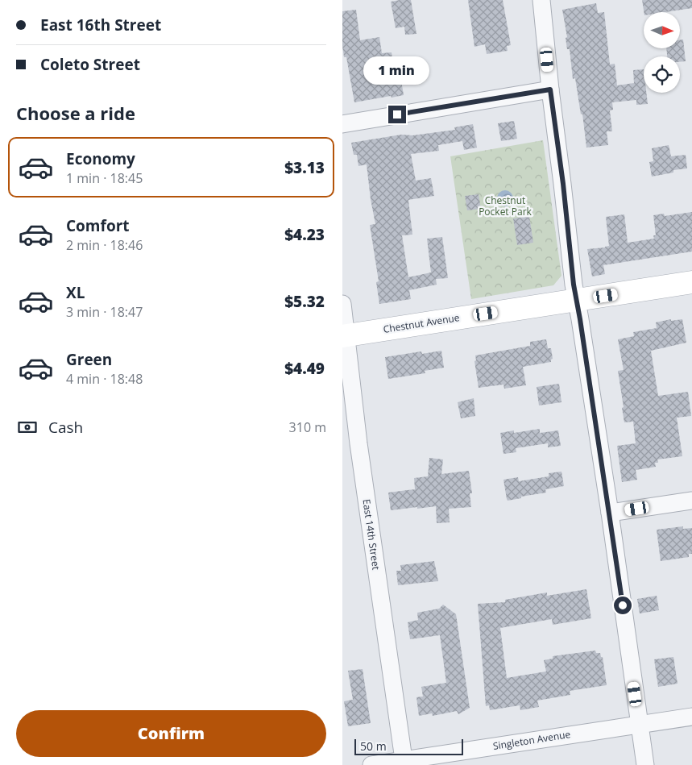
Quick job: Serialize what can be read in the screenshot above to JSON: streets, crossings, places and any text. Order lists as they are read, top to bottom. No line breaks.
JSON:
{"streets":{"main road":["Chestnut Avenue"],"street":["East 14th Street","Singleton Avenue"]},"crossings":[["Chestnut Avenue","East 14th Street"],["East 14th Street","Singleton Avenue"]],"parks":["Chestnut Pocket Park"],"scale_bar":"50 m","north":"right","page":{"banner":["East 16th Street","Coleto Street"],"bubble":"1 min","heading":"Choose a ride","list":[{"name":"Economy","note":"1 min · 18:45","value":"$3.13"},{"name":"Comfort","note":"2 min · 18:46","value":"$4.23"},{"name":"XL","note":"3 min · 18:47","value":"$5.32"},{"name":"Green","note":"4 min · 18:48","value":"$4.49"}],"pay":["Cash","310 m"],"buttons":"Confirm","scale":"50 m"}}
